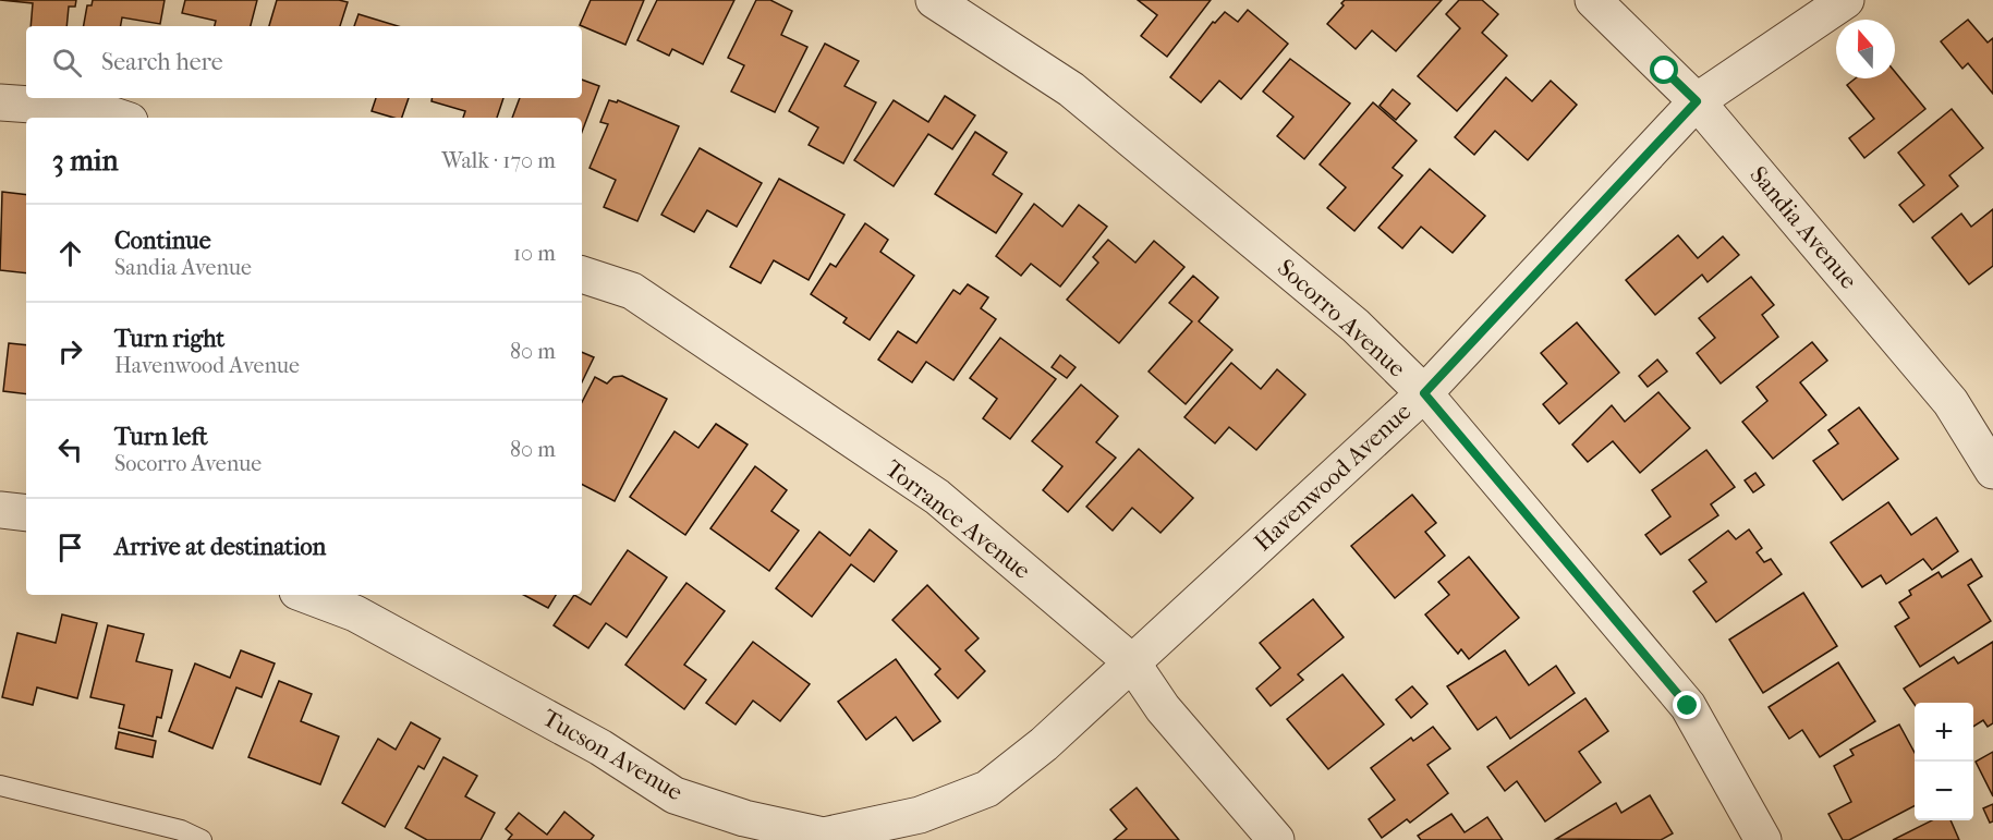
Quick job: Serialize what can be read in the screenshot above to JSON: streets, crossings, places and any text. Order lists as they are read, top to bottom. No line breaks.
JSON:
{"streets":{"street":["Sandia Avenue","Socorro Avenue","Havenwood Avenue","Torrance Avenue","Tucson Avenue"]},"crossings":[["Sandia Avenue","Havenwood Avenue"],["Socorro Avenue","Havenwood Avenue"],["Havenwood Avenue","Torrance Avenue"],["Havenwood Avenue","Tucson Avenue"],["Torrance Avenue","Tucson Avenue"]],"north":"top","page":{"search":"Search here","heading":["3 min","Walk · 170 m"],"list":[["Continue","Sandia Avenue","10 m"],["Turn right","Havenwood Avenue","80 m"],["Turn left","Socorro Avenue","80 m"],"Arrive at destination"],"map_buttons":["+","−"]}}
